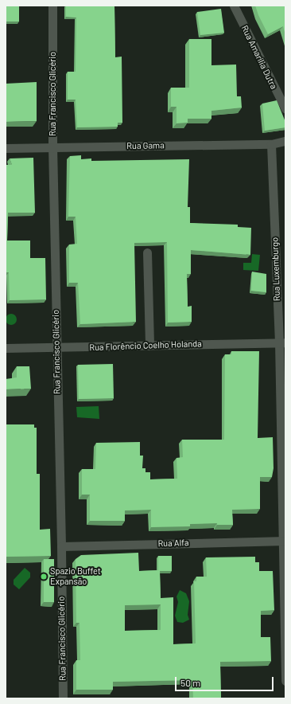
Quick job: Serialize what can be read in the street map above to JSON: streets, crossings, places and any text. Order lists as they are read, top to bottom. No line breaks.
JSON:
{"streets":{"street":["Rua Amarília Dutra","Rua Francisco Glicério","Rua Gama","Rua Luxemburgo","Rua Florêncio Coelho Holanda","Rua Alfa"]},"crossings":[["Rua Francisco Glicério","Rua Gama"],["Rua Francisco Glicério","Rua Florêncio Coelho Holanda"],["Rua Francisco Glicério","Rua Alfa"],["Rua Gama","Rua Luxemburgo"],["Rua Luxemburgo","Rua Florêncio Coelho Holanda"],["Rua Luxemburgo","Rua Alfa"]],"places":["Spazio Buffet Expansão"],"scale_bar":"50 m"}
